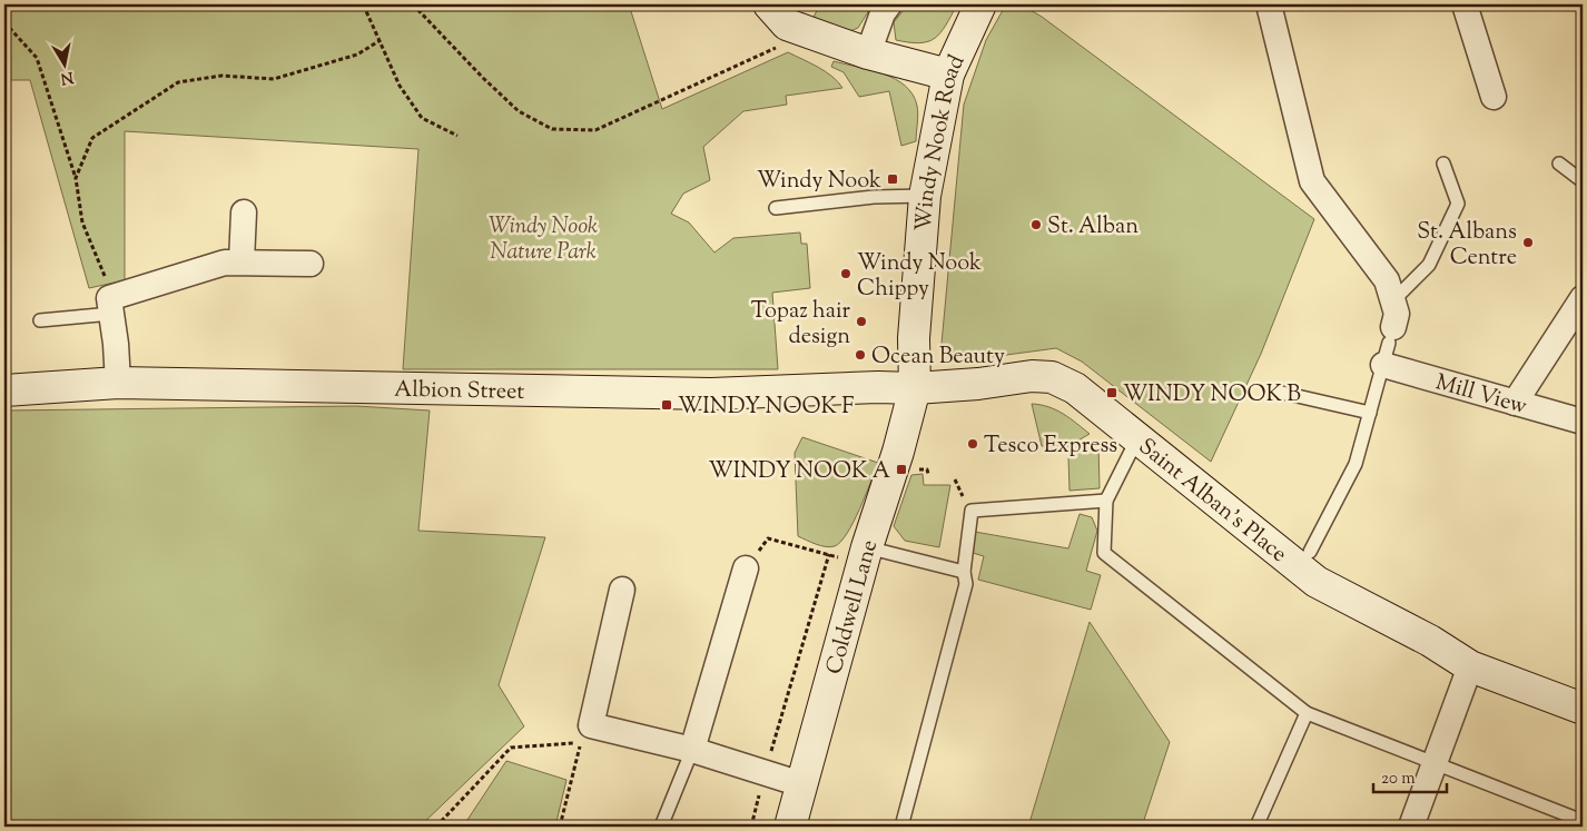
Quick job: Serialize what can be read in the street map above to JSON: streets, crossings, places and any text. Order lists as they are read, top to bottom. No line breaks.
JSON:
{"streets":{"street":["Windy Nook Road","Albion Street","Mill View","Saint Alban's Place","Coldwell Lane"]},"crossings":[["Windy Nook Road","Albion Street"],["Windy Nook Road","Saint Alban's Place"],["Windy Nook Road","Coldwell Lane"],["Albion Street","Saint Alban's Place"],["Albion Street","Coldwell Lane"],["Saint Alban's Place","Coldwell Lane"]],"parks":["Windy Nook Nature Park"],"places":{"transit":["Windy Nook","WINDY NOOK B","WINDY NOOK F","WINDY NOOK A"],"other":["St. Alban","St. Albans Centre","Windy Nook Chippy","Topaz hair design","Ocean Beauty","Tesco Express"]},"scale_bar":"20 m","north":"bottom"}
